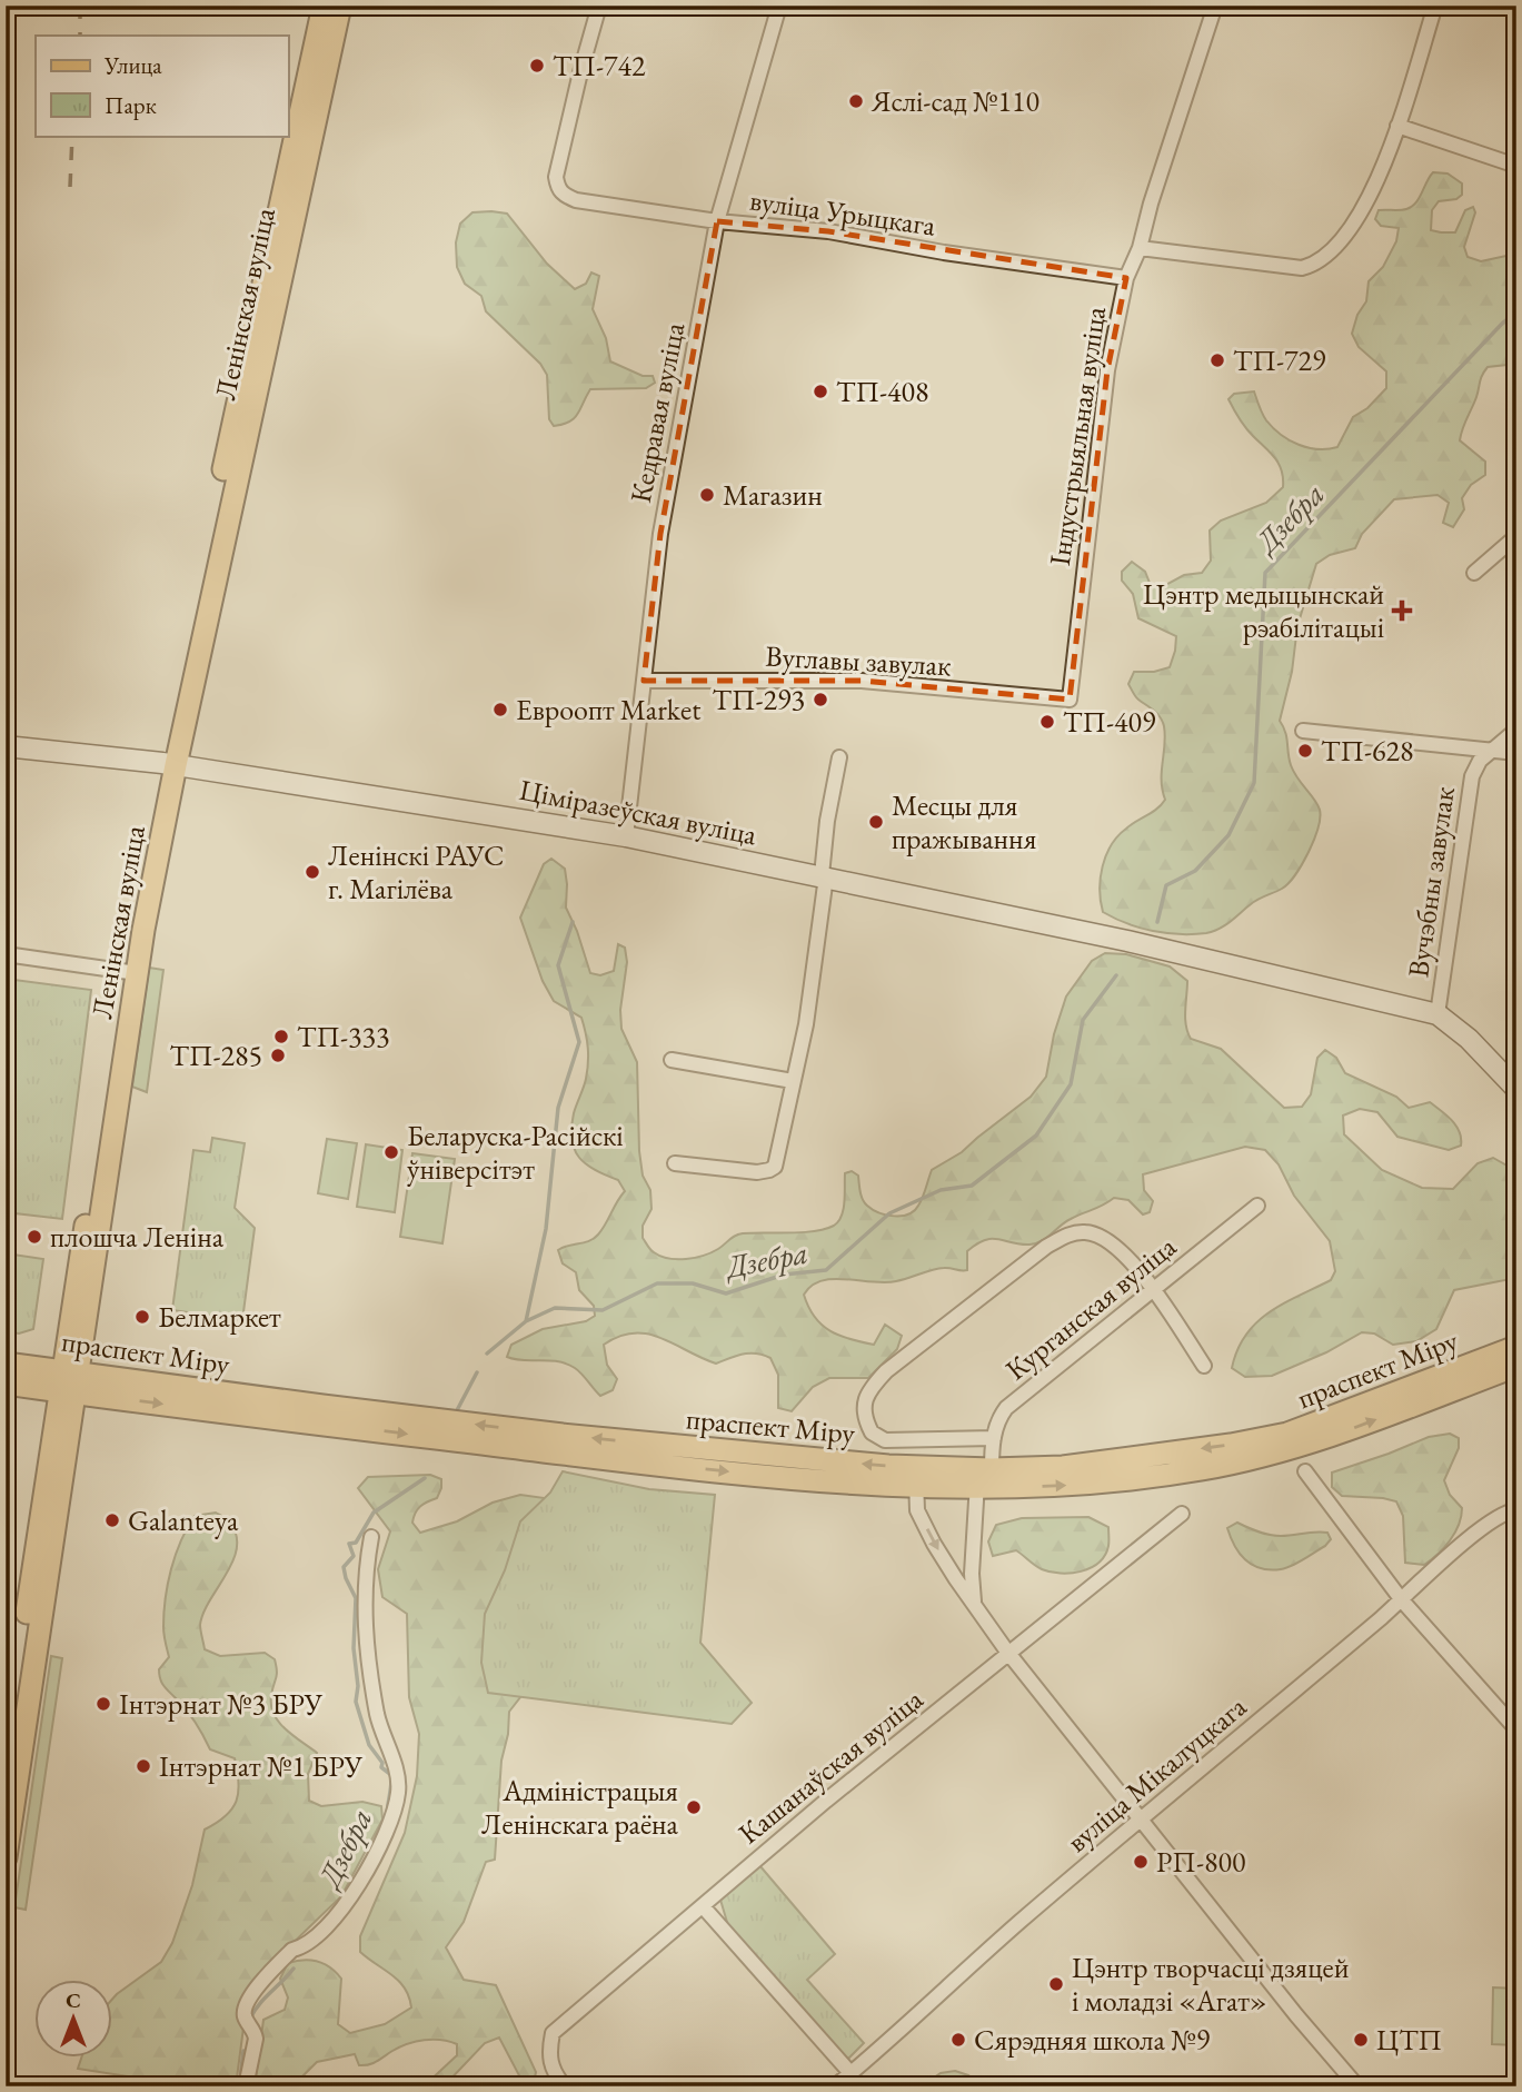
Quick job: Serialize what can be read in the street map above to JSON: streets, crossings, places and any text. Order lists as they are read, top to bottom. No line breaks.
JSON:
{"streets":{"main road":["Ленінская вуліца","Ціміразеўская вуліца","праспект Міру"],"street":["вуліца Урыцкага","Кедравая вуліца","Індустрыяльная вуліца","Вуглавы завулак","Вучэбны завулак","Курганская вуліца","Кашанаўская вуліца","вуліца Мікалуцкага"]},"crossings":[["вуліца Урыцкага","Кедравая вуліца"],["вуліца Урыцкага","Індустрыяльная вуліца"],["Ленінская вуліца","Ціміразеўская вуліца"],["Ленінская вуліца","праспект Міру"],["Кедравая вуліца","Вуглавы завулак"],["Кедравая вуліца","Ціміразеўская вуліца"],["Індустрыяльная вуліца","Вуглавы завулак"],["Ціміразеўская вуліца","Вучэбны завулак"],["Курганская вуліца","праспект Міру"]],"water":["Дзебра"],"places":{"other":["ТП-742","Яслі-сад №110","ТП-729","ТП-408","Магазин","ТП-293","Евроопт Market","ТП-409","ТП-628","Месцы для пражывання","Ленінскі РАУС г. Магілёва","ТП-333","ТП-285","Беларуска-Расійскі ўніверсітэт","плошча Леніна","Белмаркет","Galanteya","Інтэрнат №3 БРУ","Інтэрнат №1 БРУ","Адміністрацыя Ленінскага раёна","РП-800","Цэнтр творчасці дзяцей і моладзі «Агат»","Сярэдняя школа №9","ЦТП"],"health":["Цэнтр медыцынскай рэабілітацыі"]},"legend":["Улица","Парк"],"north":"top"}
